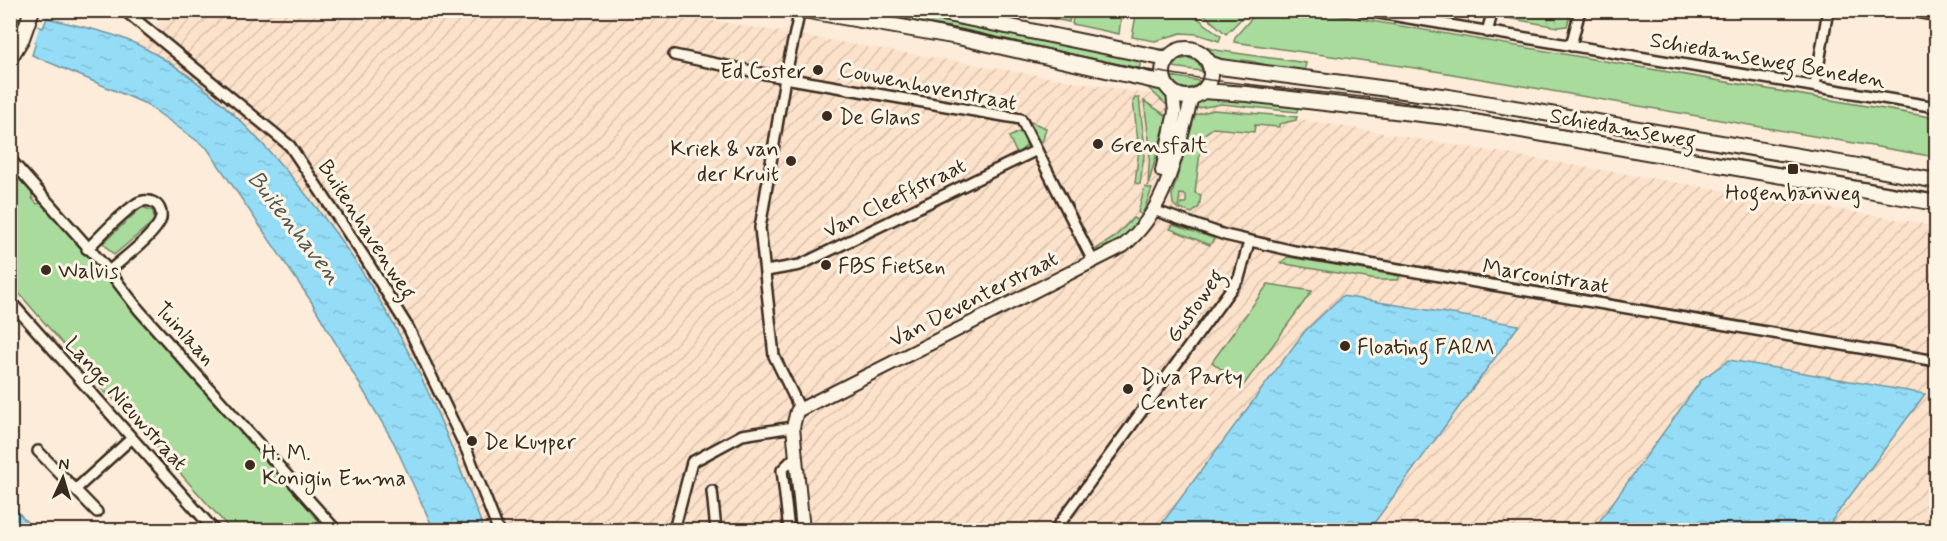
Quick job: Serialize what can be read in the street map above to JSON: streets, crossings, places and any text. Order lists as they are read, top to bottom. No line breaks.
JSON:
{"streets":{"main road":["Schiedamseweg"],"street":["Schiedamseweg Beneden","Couwenhovenstraat","Van Cleeffstraat","Buitenhavenweg","Marconistraat","Van Deventerstraat","Gustoweg","Tuinlaan","Lange Nieuwstraat"]},"crossings":[["Couwenhovenstraat","Van Cleeffstraat"],["Couwenhovenstraat","Van Deventerstraat"],["Schiedamseweg","Van Deventerstraat"],["Marconistraat","Van Deventerstraat"],["Marconistraat","Gustoweg"]],"water":["Buitenhaven"],"places":{"other":["Ed Coster","De Glans","Grensfalt","Kriek & van der Kruit","FBS Fietsen","Walvis","Floating FARM","Diva Party Center","De Kuyper","H. M. Konigin Emma"],"transit":["Hogenbanweg"]},"north":"top"}
